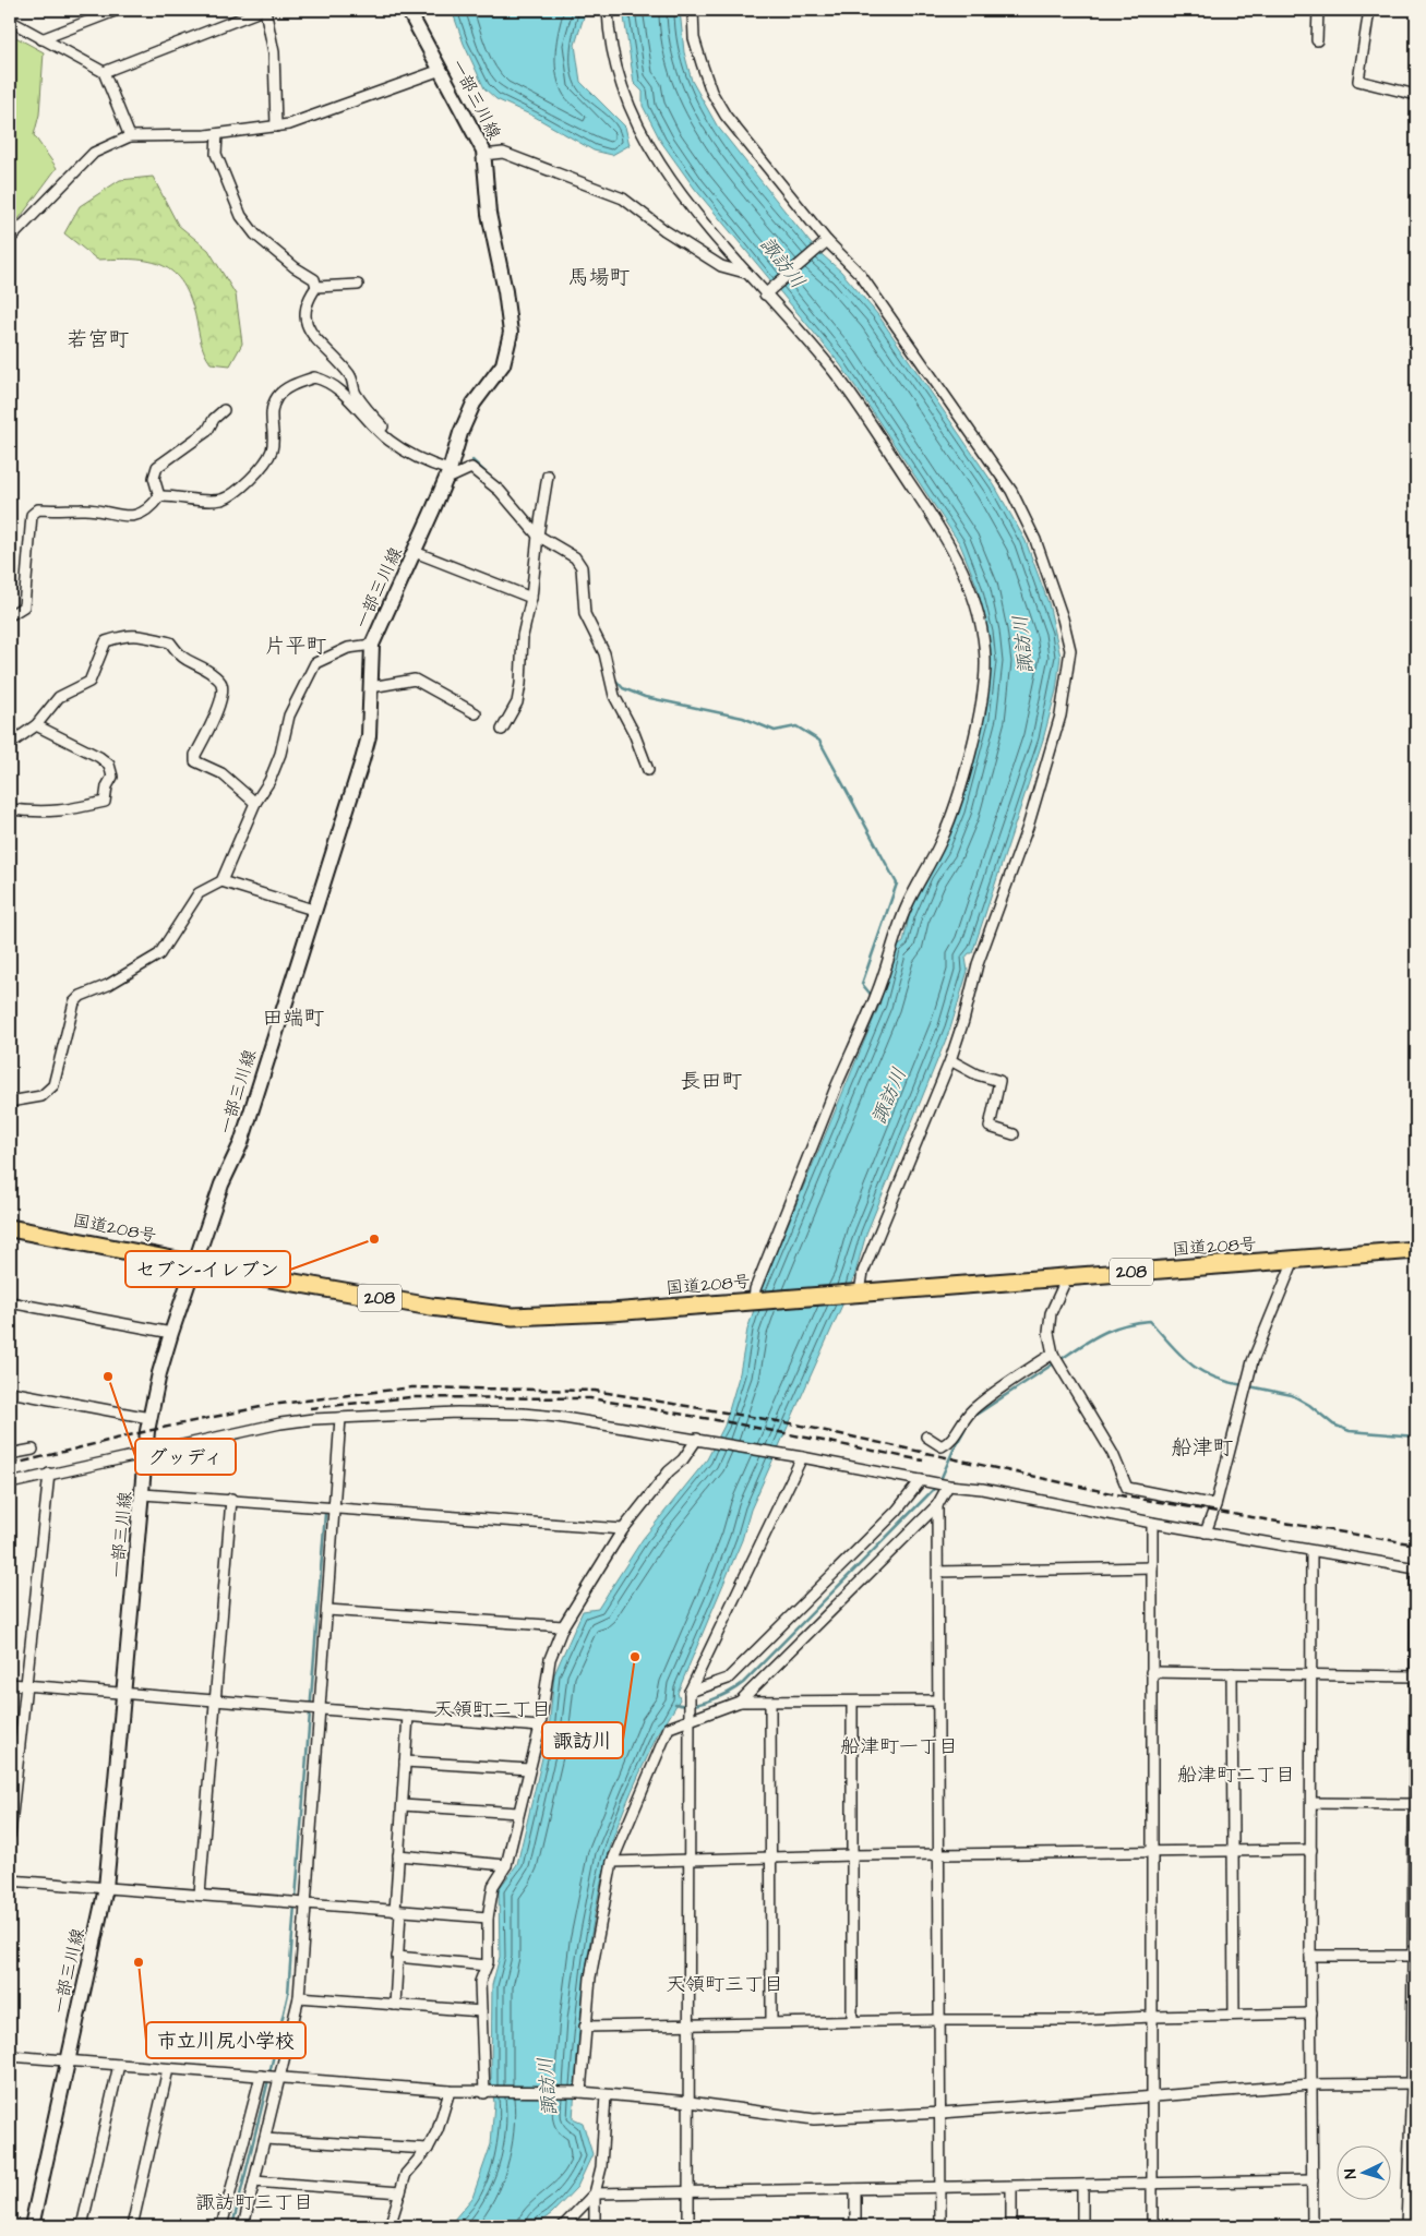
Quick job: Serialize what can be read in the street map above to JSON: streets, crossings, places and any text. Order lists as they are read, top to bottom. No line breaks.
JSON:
{"streets":{"highway":["国道208号","208"],"main road":["一部三川線"]},"crossings":[["一部三川線","国道208号"]],"districts":["馬場町","若宮町","片平町","田端町","長田町","船津町","天領町二丁目","船津町一丁目","船津町二丁目","天領町三丁目","諏訪町三丁目"],"water":["諏訪川"],"places":["セブン-イレブン","グッディ","諏訪川","市立川尻小学校"],"north":"left"}
